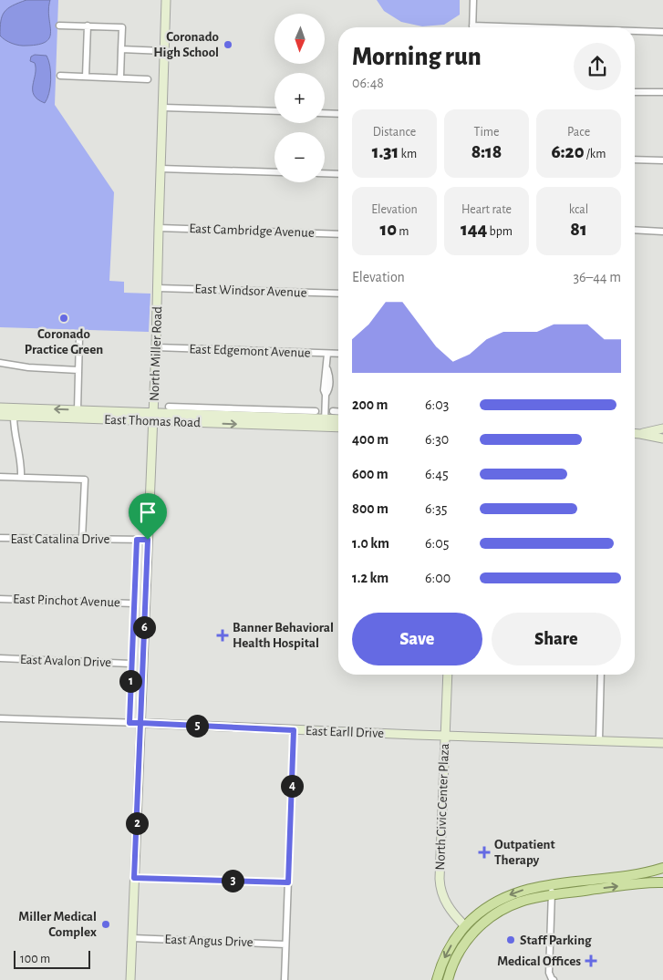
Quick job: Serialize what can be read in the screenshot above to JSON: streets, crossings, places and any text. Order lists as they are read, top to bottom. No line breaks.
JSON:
{"streets":{"street":["East Cambridge Avenue","East Windsor Avenue","East Edgemont Avenue","North Miller Road","East Thomas Road","East Catalina Drive","East Pinchot Avenue","East Avalon Drive","East Earll Drive","North Civic Center Plaza","East Angus Drive"]},"crossings":[["East Cambridge Avenue","North Miller Road"],["East Windsor Avenue","North Miller Road"],["East Edgemont Avenue","North Miller Road"],["North Miller Road","East Thomas Road"],["North Miller Road","East Catalina Drive"],["North Miller Road","East Earll Drive"],["North Miller Road","East Angus Drive"],["East Earll Drive","North Civic Center Plaza"]],"places":{"other":["Coronado High School","Coronado Practice Green","Miller Medical Complex","Staff Parking"],"health":["Banner Behavioral Health Hospital","Outpatient Therapy","Medical Offices"]},"scale_bar":"100 m","north":"bottom","page":{"map_buttons":["+","−"],"heading":["Morning run","06:48"],"stats":[["Distance","1.31 km"],["Time","8:18"],["Pace","6:20 /km"],["Elevation","10 m"],["Heart rate","144 bpm"],["kcal","81"]],"chart":["Elevation","36–44 m"],"list":[{"name":"200 m","note":"6:03"},{"name":"400 m","note":"6:30"},{"name":"600 m","note":"6:45"},{"name":"800 m","note":"6:35"},{"name":"1.0 km","note":"6:05"},{"name":"1.2 km","note":"6:00"}],"buttons":["Save","Share"],"pins":["6","1","5","4","2","3"],"scale":"100 m"}}
